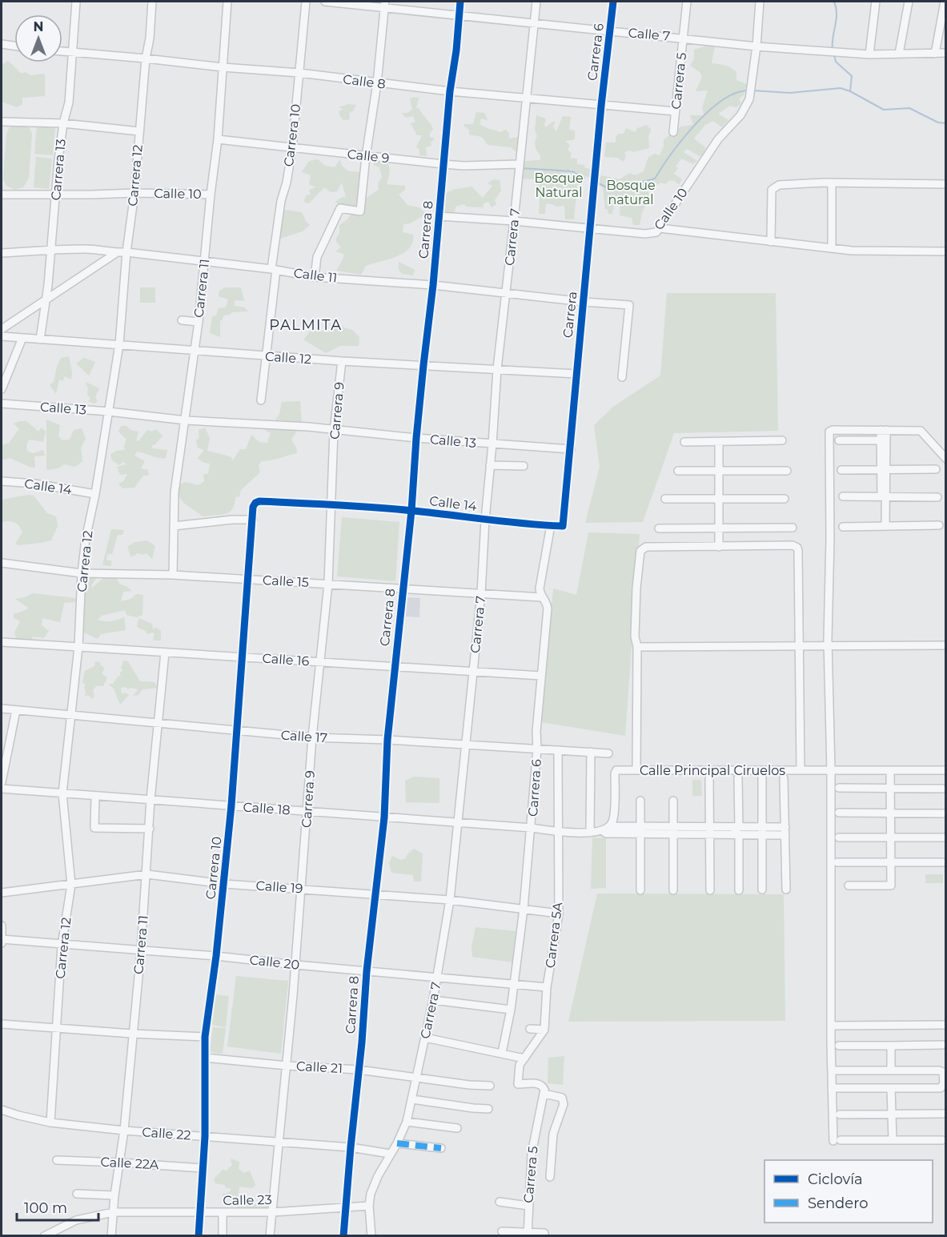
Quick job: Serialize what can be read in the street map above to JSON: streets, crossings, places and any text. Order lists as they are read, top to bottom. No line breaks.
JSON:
{"streets":{"street":["Calle 7","Carrera 6","Carrera 5","Calle 8","Carrera 10","Calle 9","Carrera 13","Carrera 12","Calle 10","Carrera 8","Carrera 7","Calle 11","Carrera 11","Carrera","Calle 12","Calle 13","Carrera 9","Calle 14","Calle 15","Calle 16","Calle 17","Calle Principal Ciruelos","Calle 18","Calle 19","Carrera 5A","Calle 20","Calle 21","Calle 22","Calle 22A","Calle 23"]},"crossings":[["Calle 7","Carrera 6"],["Calle 7","Carrera 5"],["Calle 7","Calle 10"],["Calle 7","Carrera 8"],["Calle 7","Carrera 7"],["Carrera 6","Calle 8"],["Carrera 6","Carrera"],["Carrera 6","Calle 14"],["Carrera 6","Calle 15"],["Carrera 6","Calle 16"],["Carrera 6","Calle 17"],["Carrera 6","Calle 18"],["Carrera 6","Calle 19"],["Carrera 6","Calle 20"],["Carrera 5","Calle 8"],["Calle 8","Carrera 10"],["Calle 8","Carrera 13"],["Calle 8","Carrera 12"],["Calle 8","Carrera 8"],["Calle 8","Carrera 7"],["Calle 8","Carrera 11"],["Calle 8","Carrera"],["Carrera 10","Calle 9"],["Carrera 10","Calle 11"],["Carrera 10","Calle 12"],["Carrera 10","Calle 14"],["Carrera 10","Calle 15"],["Carrera 10","Calle 16"],["Carrera 10","Calle 17"],["Carrera 10","Calle 18"],["Carrera 10","Calle 19"],["Carrera 10","Calle 20"],["Carrera 10","Calle 21"],["Carrera 10","Calle 22"],["Carrera 10","Calle 22A"],["Carrera 10","Calle 23"],["Calle 9","Carrera 8"],["Calle 9","Carrera 7"],["Calle 9","Carrera 11"],["Carrera 13","Calle 10"],["Carrera 13","Calle 11"],["Carrera 13","Calle 12"],["Carrera 12","Calle 10"],["Carrera 12","Calle 11"],["Carrera 12","Calle 12"],["Carrera 12","Calle 13"],["Carrera 12","Calle 14"],["Carrera 12","Calle 15"],["Carrera 12","Calle 16"],["Carrera 12","Calle 17"],["Carrera 12","Calle 18"],["Carrera 12","Calle 19"],["Carrera 12","Calle 20"],["Carrera 12","Calle 22"],["Calle 10","Carrera 8"],["Calle 10","Carrera 7"],["Calle 10","Carrera 11"],["Calle 10","Carrera"],["Carrera 8","Calle 11"],["Carrera 8","Calle 12"],["Carrera 8","Calle 13"],["Carrera 8","Calle 14"],["Carrera 8","Calle 15"],["Carrera 8","Calle 16"],["Carrera 8","Calle 17"],["Carrera 8","Calle 18"],["Carrera 8","Calle 19"],["Carrera 8","Calle 20"],["Carrera 8","Calle 21"],["Carrera 8","Calle 22"],["Carrera 8","Calle 23"],["Carrera 7","Calle 11"],["Carrera 7","Calle 12"],["Carrera 7","Calle 13"],["Carrera 7","Calle 14"],["Carrera 7","Calle 15"],["Carrera 7","Calle 16"],["Carrera 7","Calle 17"],["Carrera 7","Calle 18"],["Carrera 7","Calle 19"],["Carrera 7","Calle 20"],["Carrera 7","Calle 21"],["Carrera 7","Calle 22"],["Carrera 7","Calle 23"],["Calle 11","Carrera 11"],["Calle 11","Carrera"],["Carrera 11","Calle 12"],["Carrera 11","Calle 13"],["Carrera 11","Calle 15"],["Carrera 11","Calle 16"],["Carrera 11","Calle 17"],["Carrera 11","Calle 18"],["Carrera 11","Calle 19"],["Carrera 11","Calle 20"],["Carrera 11","Calle 22"],["Carrera 11","Calle 22A"],["Carrera 11","Calle 23"],["Carrera","Calle 12"],["Carrera","Calle 13"],["Carrera","Calle 14"],["Calle 12","Carrera 9"],["Calle 13","Carrera 9"],["Carrera 9","Calle 14"],["Carrera 9","Calle 15"],["Carrera 9","Calle 16"],["Carrera 9","Calle 17"],["Carrera 9","Calle 18"],["Carrera 9","Calle 19"],["Carrera 9","Calle 20"],["Carrera 9","Calle 21"],["Carrera 9","Calle 22"],["Carrera 9","Calle 23"],["Calle 17","Carrera 5A"],["Calle 19","Carrera 5A"],["Carrera 5A","Calle 20"]],"districts":["PALMITA"],"parks":["Bosque Natural","Bosque natural"],"legend":["Ciclovía","Sendero"],"scale_bar":"100 m","north":"top"}
